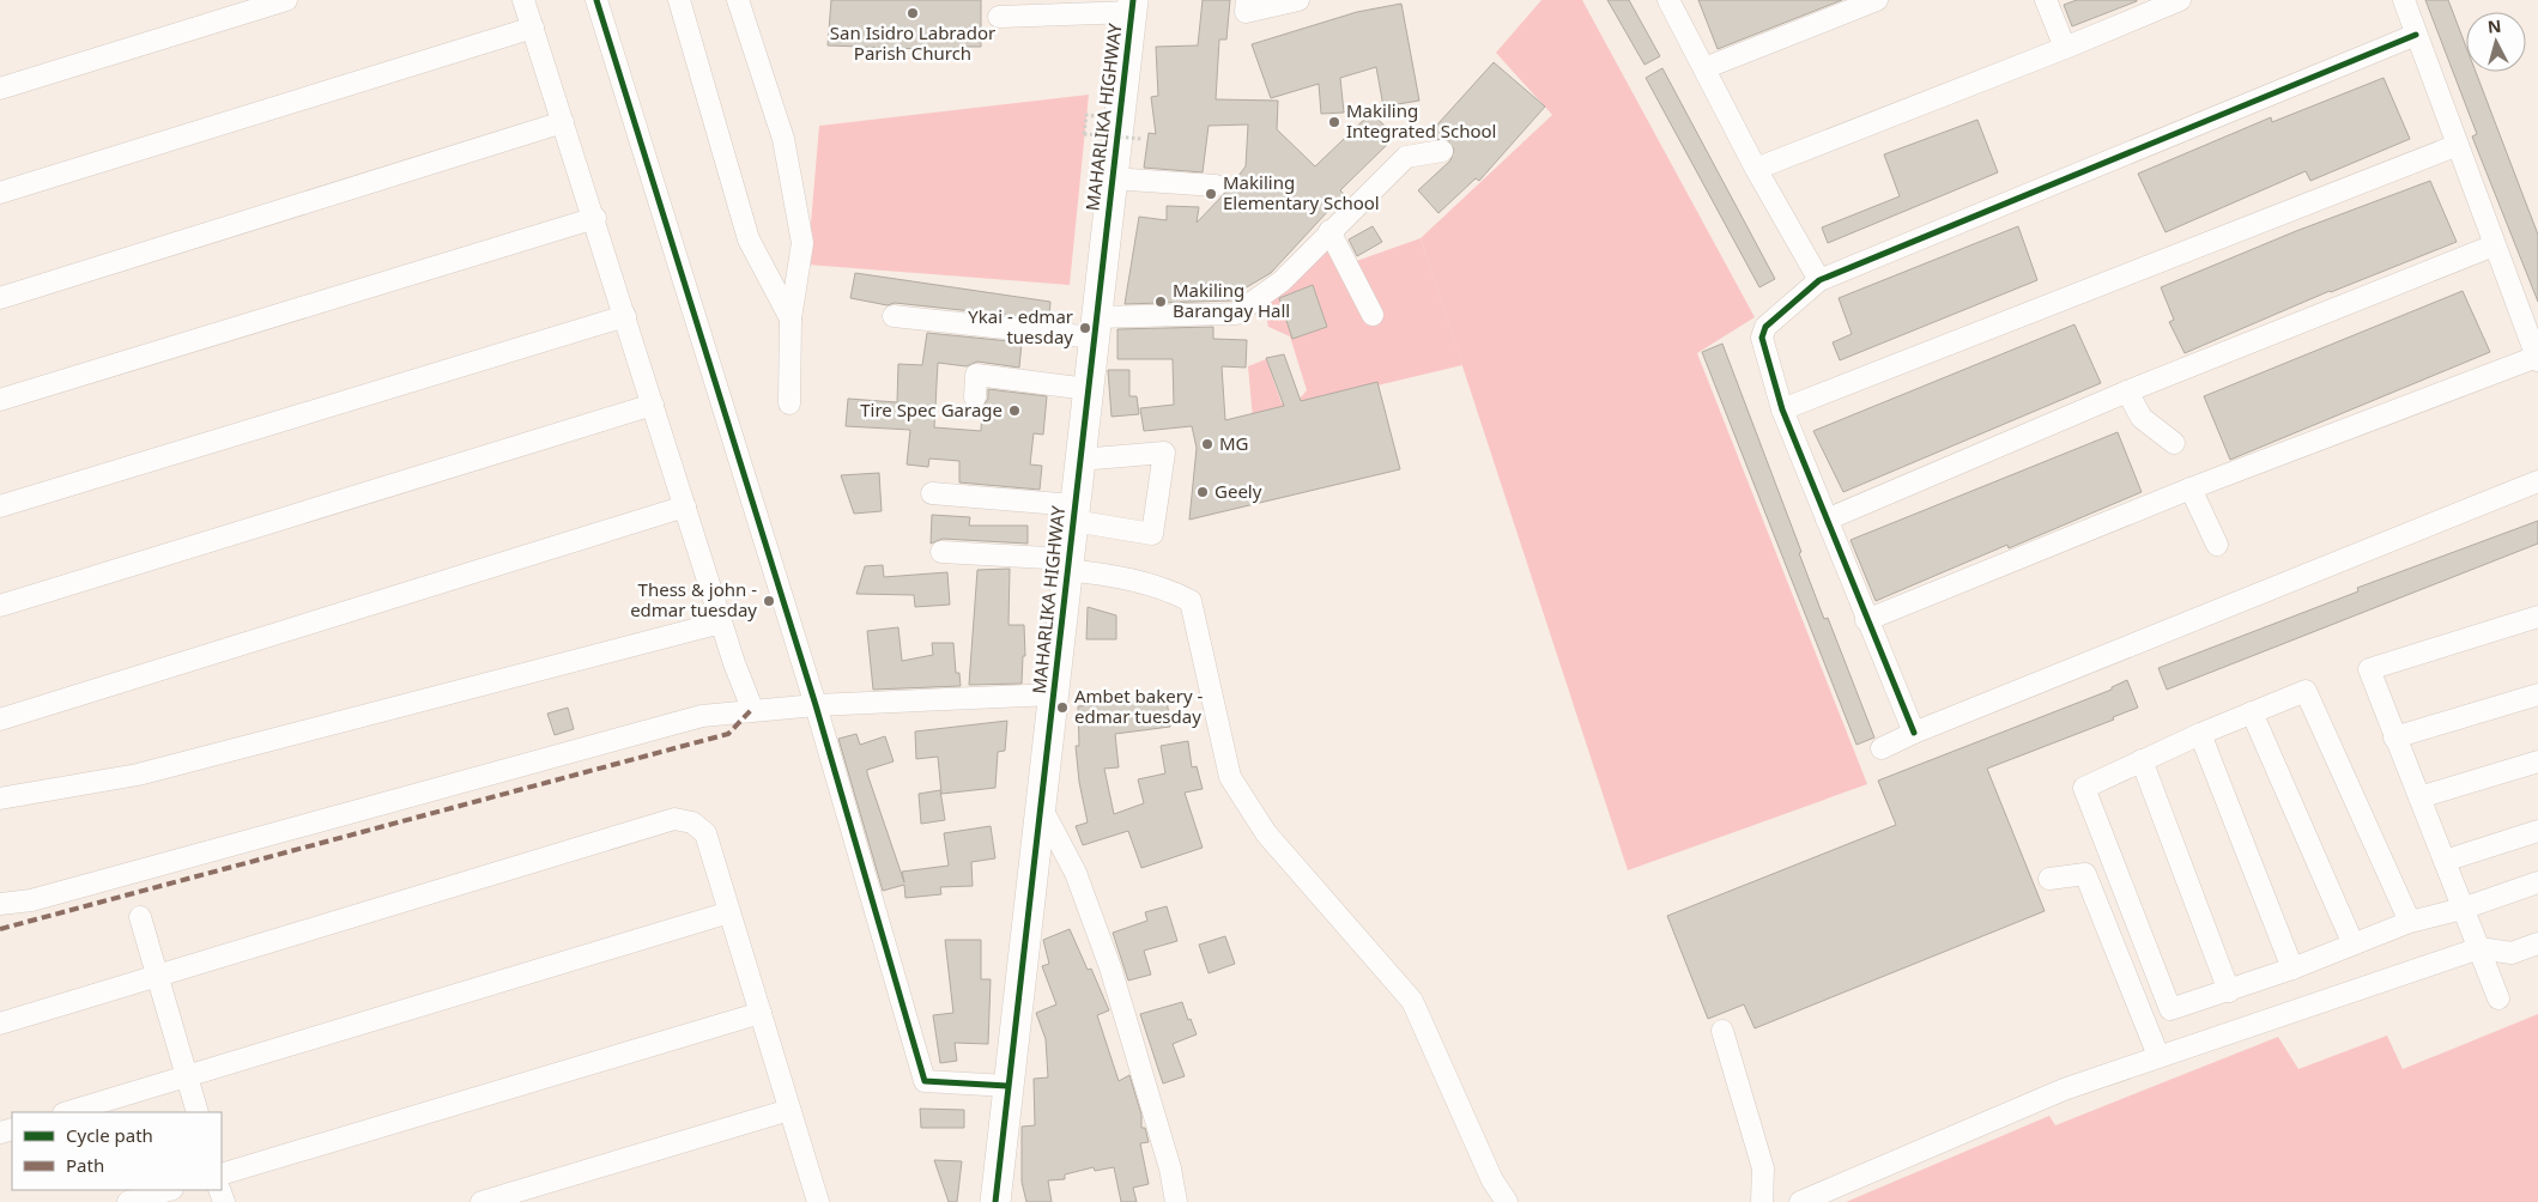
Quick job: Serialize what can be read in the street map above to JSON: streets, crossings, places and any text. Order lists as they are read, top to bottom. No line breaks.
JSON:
{"streets":{"highway":["MAHARLIKA HIGHWAY"]},"places":["San Isidro Labrador Parish Church","Makiling Integrated School","Makiling Elementary School","Makiling Barangay Hall","Ykai - edmar tuesday","Tire Spec Garage","MG","Geely","Thess & john - edmar tuesday","Ambet bakery - edmar tuesday"],"legend":["Cycle path","Path"],"north":"top"}
